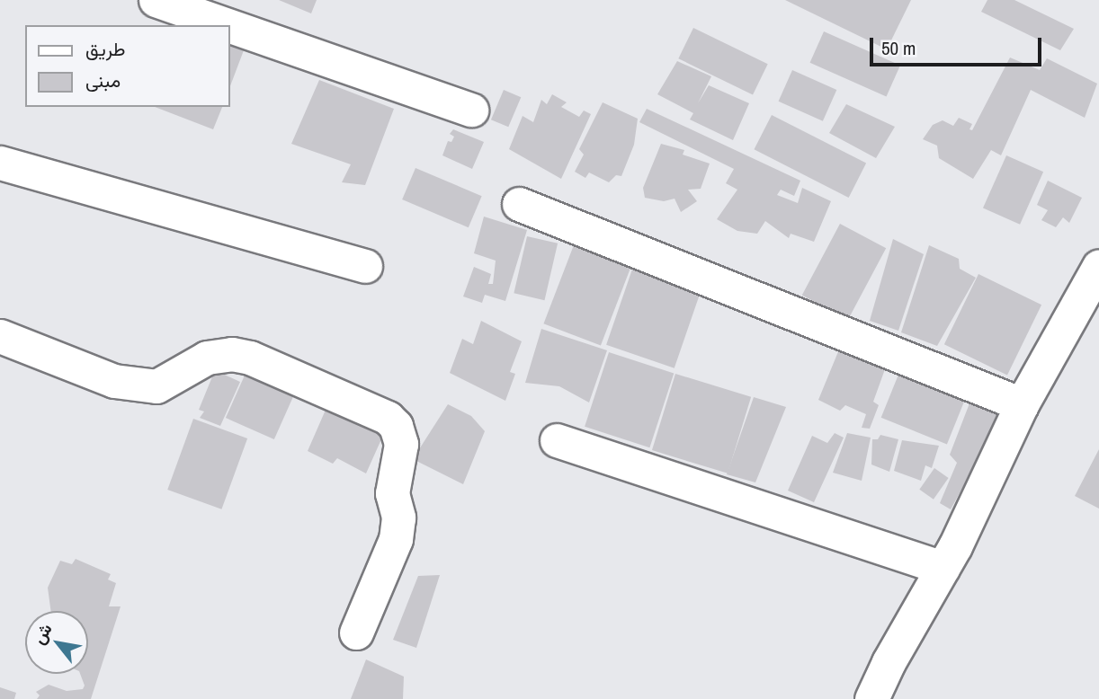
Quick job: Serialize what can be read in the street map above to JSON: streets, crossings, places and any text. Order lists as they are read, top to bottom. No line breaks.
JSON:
{"legend":["طريق","مبنى"],"scale_bar":"50 m","north":"top left"}
